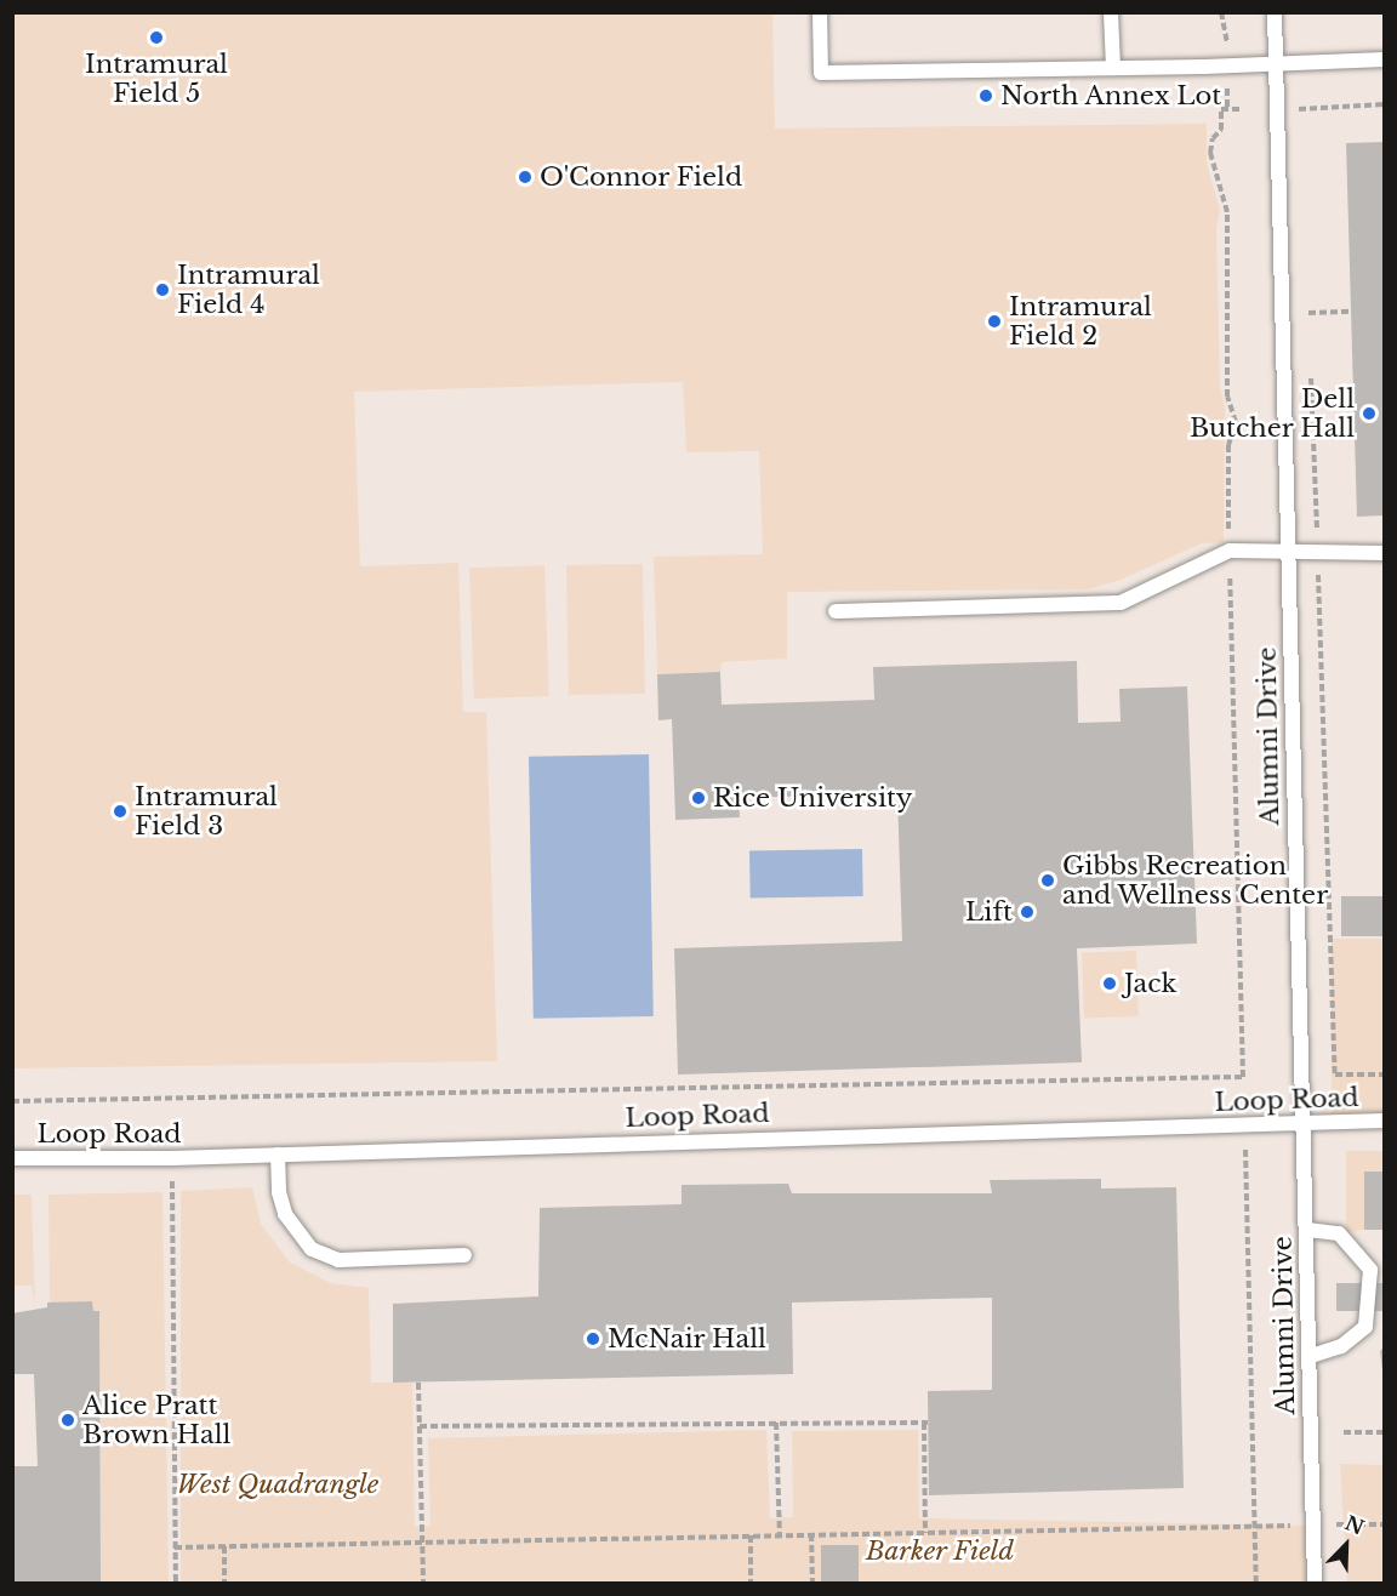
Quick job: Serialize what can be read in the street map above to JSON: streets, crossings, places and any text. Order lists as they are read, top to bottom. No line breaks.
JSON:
{"streets":{"lane":["Alumni Drive","Loop Road"]},"crossings":[["Alumni Drive","Loop Road"]],"parks":["West Quadrangle","Barker Field"],"places":["Intramural Field 5","North Annex Lot","O'Connor Field","Intramural Field 4","Intramural Field 2","Dell Butcher Hall","Rice University","Intramural Field 3","Gibbs Recreation and Wellness Center","Lift","Jack","McNair Hall","Alice Pratt Brown Hall"],"north":"top right"}
